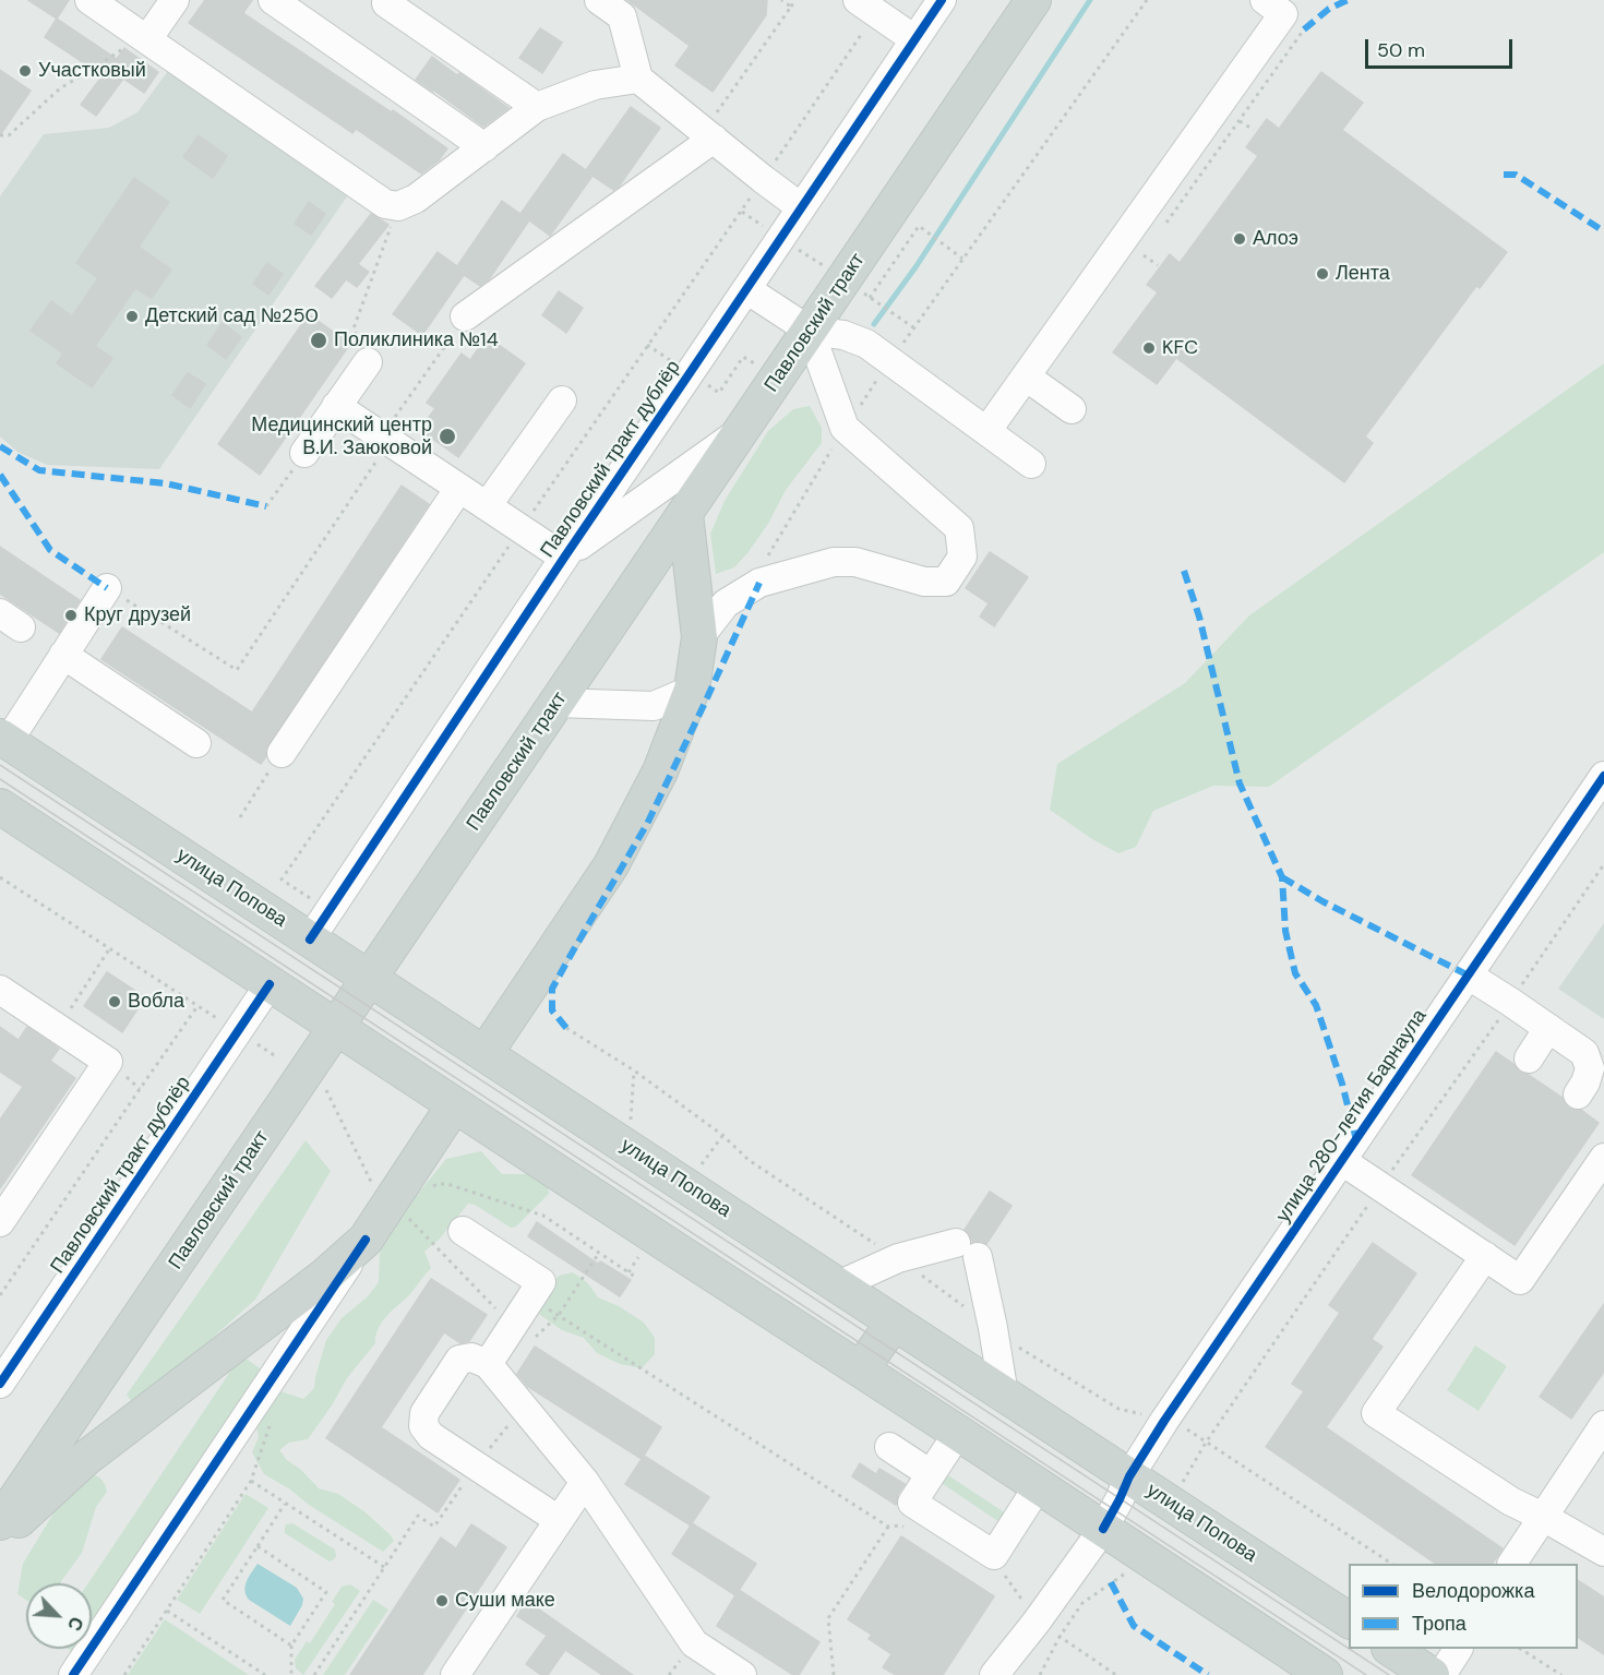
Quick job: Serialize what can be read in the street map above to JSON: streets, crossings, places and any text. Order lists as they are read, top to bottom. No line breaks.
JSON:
{"streets":{"main road":["Павловский тракт","улица Попова"],"street":["Павловский тракт дублёр","улица 280-летия Барнаула"]},"crossings":[["Павловский тракт","улица Попова"],["Павловский тракт дублёр","улица Попова"],["улица Попова","улица 280-летия Барнаула"]],"places":["Участковый","Алоэ","Лента","Детский сад №250","Поликлиника №14","KFC","Медицинский центр В.И. Заюковой","Круг друзей","Вобла","Суши маке"],"legend":["Велодорожка","Тропа"],"scale_bar":"50 m","north":"bottom right"}
